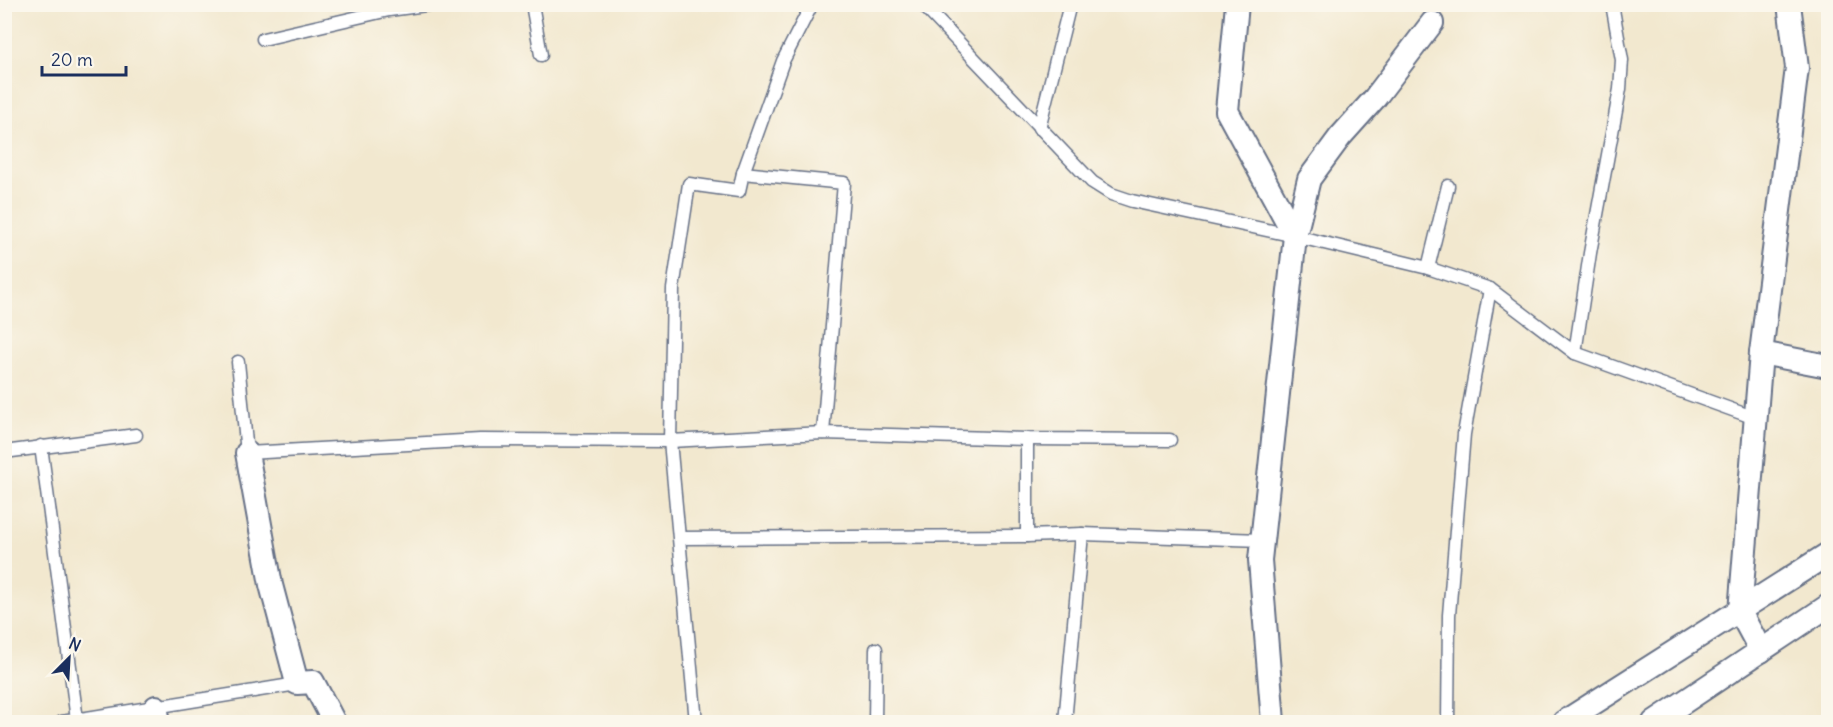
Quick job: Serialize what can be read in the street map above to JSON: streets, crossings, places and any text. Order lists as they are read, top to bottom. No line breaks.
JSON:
{"scale_bar":"20 m","north":"top right"}
